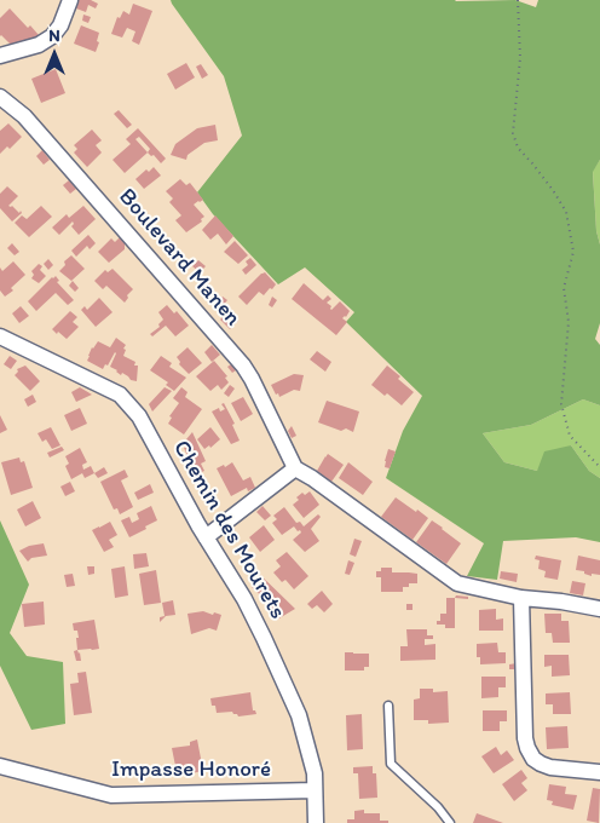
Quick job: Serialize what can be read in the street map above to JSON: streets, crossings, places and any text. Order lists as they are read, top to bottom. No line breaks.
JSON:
{"streets":{"street":["Boulevard Manen","Chemin des Mourets","Impasse Honoré"]},"crossings":[["Chemin des Mourets","Impasse Honoré"]],"north":"top"}
